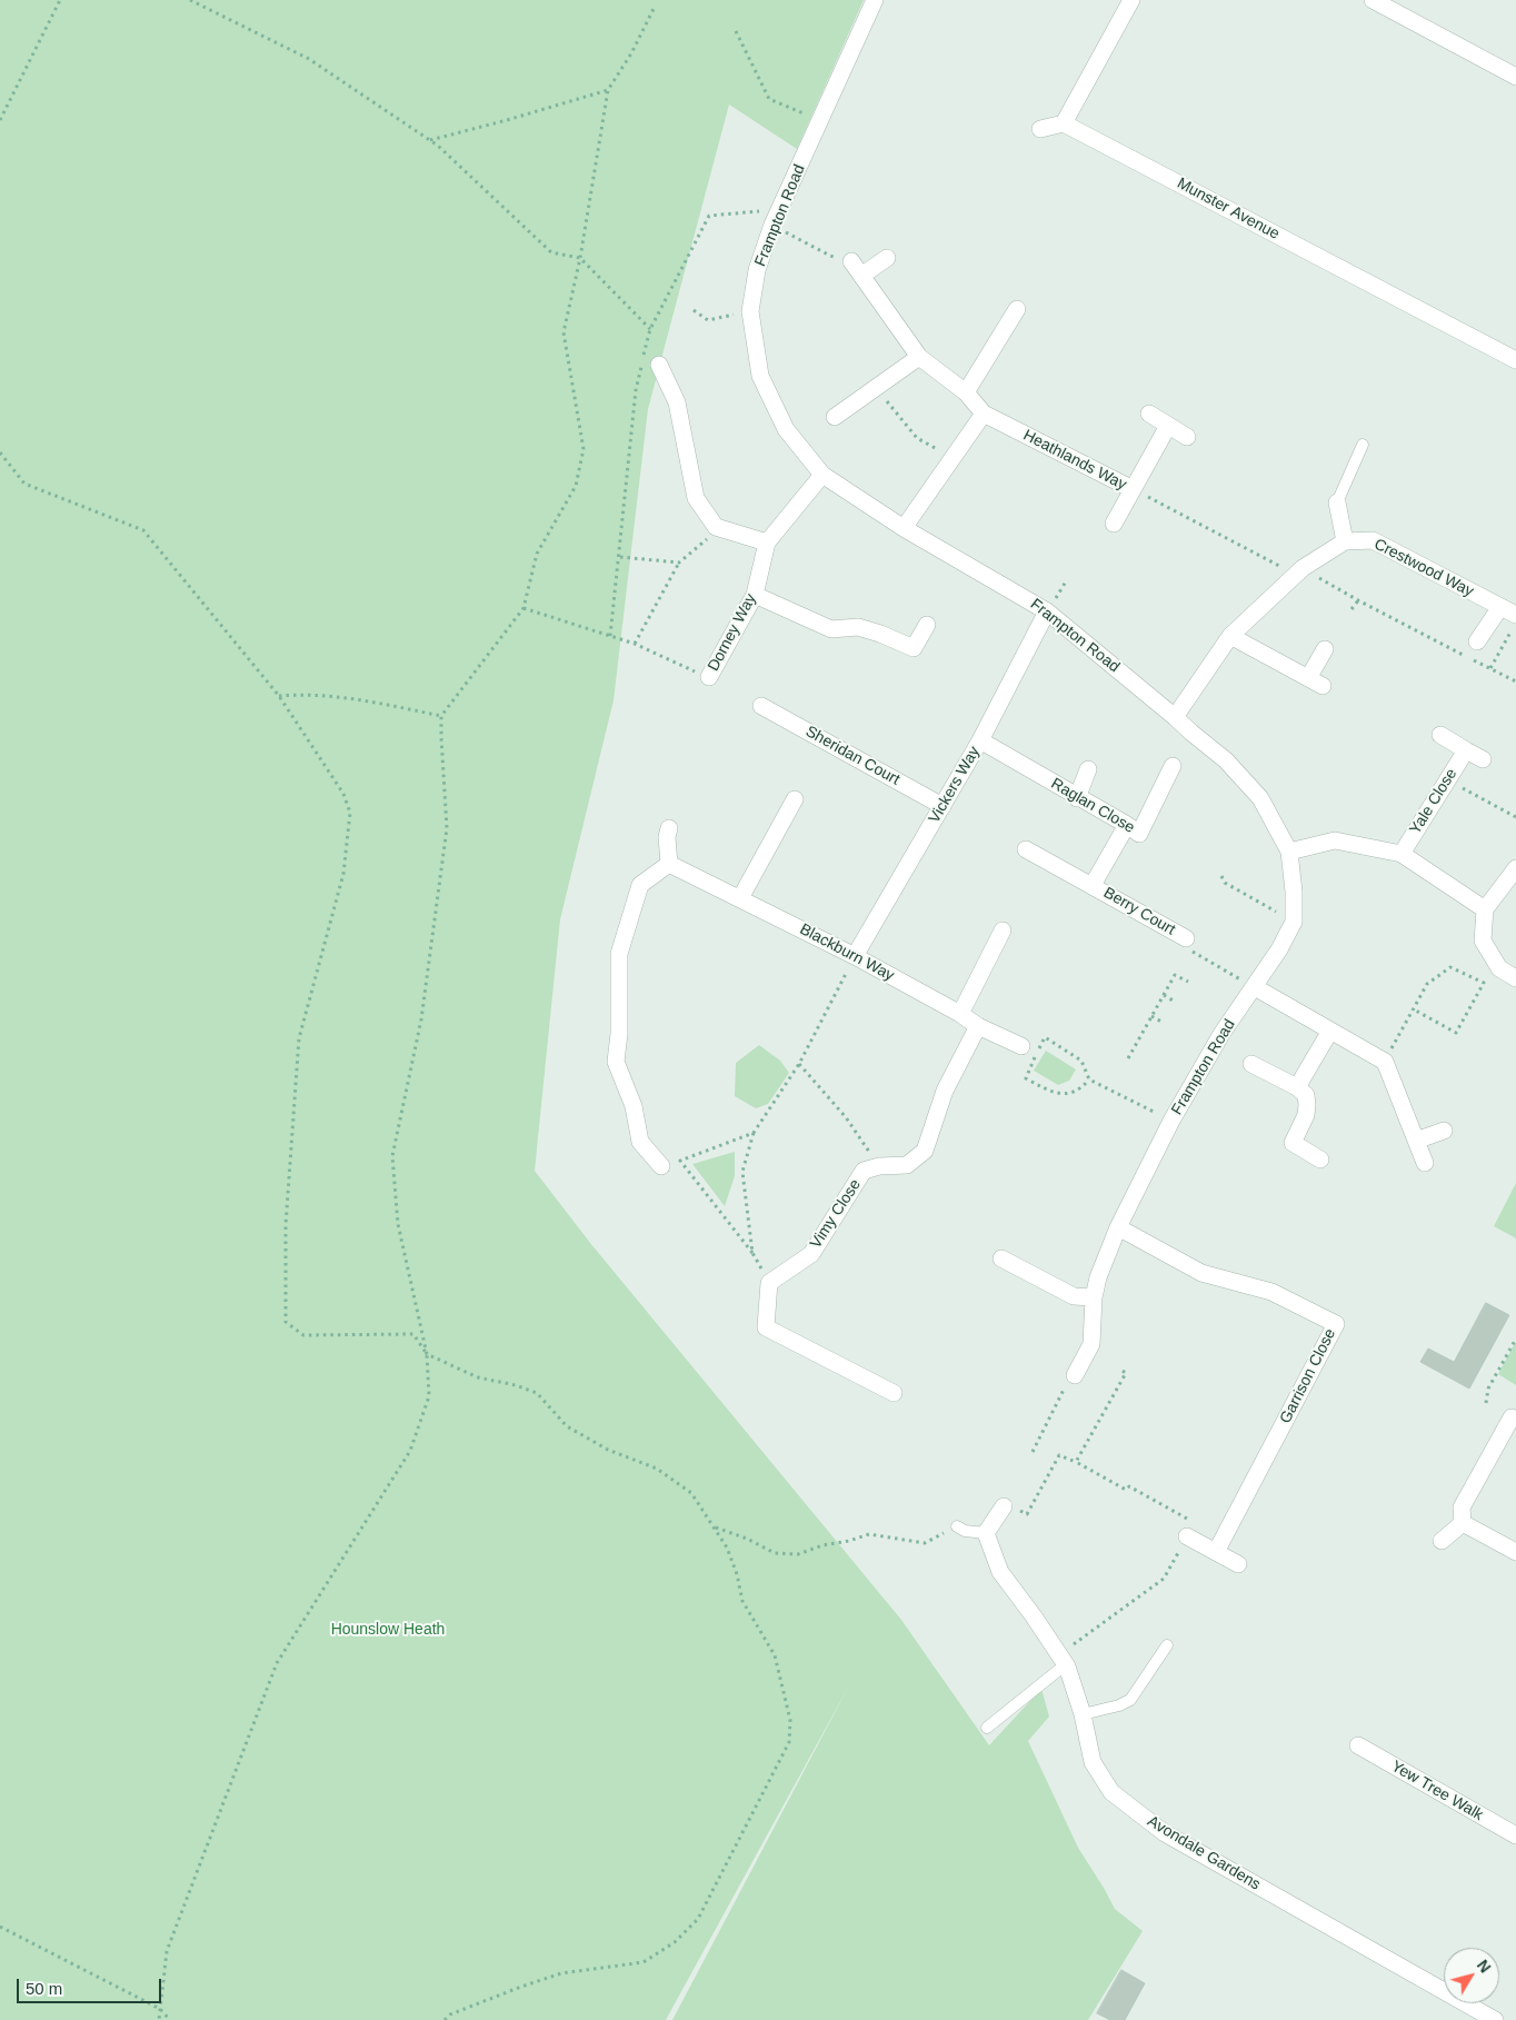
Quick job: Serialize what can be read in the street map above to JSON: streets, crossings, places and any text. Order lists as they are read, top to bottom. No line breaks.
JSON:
{"streets":{"street":["Munster Avenue","Frampton Road","Heathlands Way","Crestwood Way","Dorney Way","Sheridan Court","Vickers Way","Yale Close","Raglan Close","Berry Court","Blackburn Way","Vimy Close","Garrison Close","Yew Tree Walk","Avondale Gardens"]},"crossings":[["Frampton Road","Dorney Way"],["Frampton Road","Vickers Way"],["Frampton Road","Garrison Close"],["Sheridan Court","Vickers Way"],["Vickers Way","Raglan Close"],["Vickers Way","Blackburn Way"],["Raglan Close","Berry Court"]],"parks":["Hounslow Heath"],"scale_bar":"50 m","north":"top right"}
